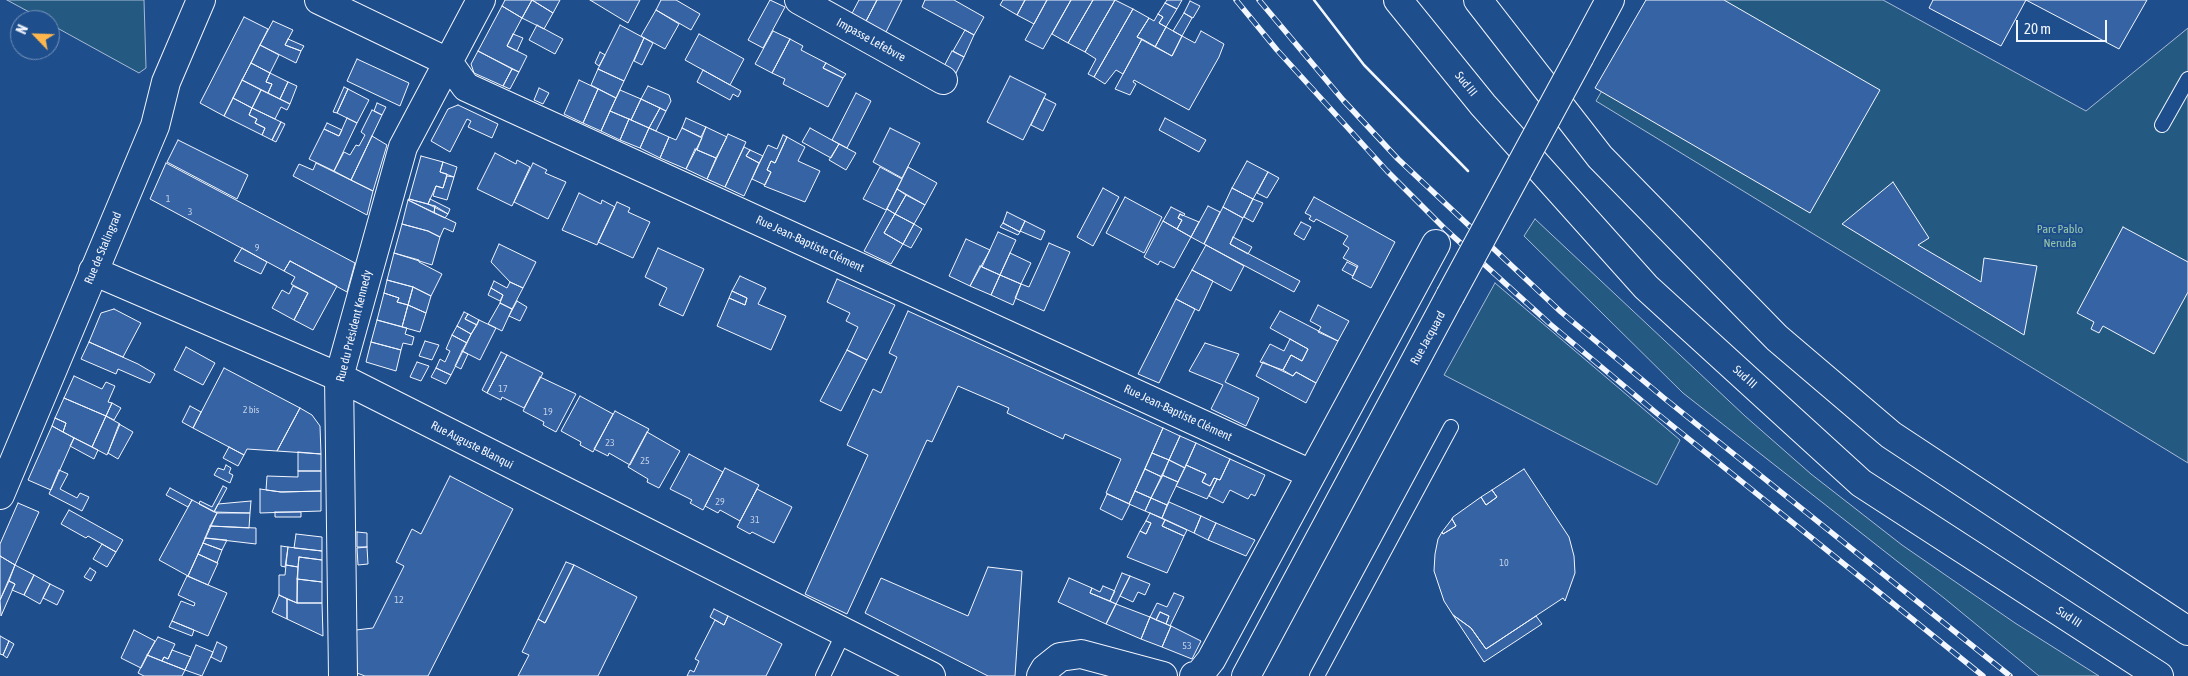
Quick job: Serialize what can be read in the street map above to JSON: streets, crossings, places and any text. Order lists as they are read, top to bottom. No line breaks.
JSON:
{"streets":{"main road":["Impasse Lefebvre","Sud III","Rue Jean-Baptiste Clément","Rue de Stalingrad","Rue du Président Kennedy","Rue Jacquard","Rue Auguste Blanqui"]},"crossings":[["Rue Jean-Baptiste Clément","Rue du Président Kennedy"],["Rue de Stalingrad","Rue Auguste Blanqui"],["Rue du Président Kennedy","Rue Auguste Blanqui"]],"parks":["Parc Pablo Neruda"],"house_numbers":["1","3","9","17","2 bis","19","23","25","29","31","10","12","53"],"scale_bar":"20 m","north":"top left"}
